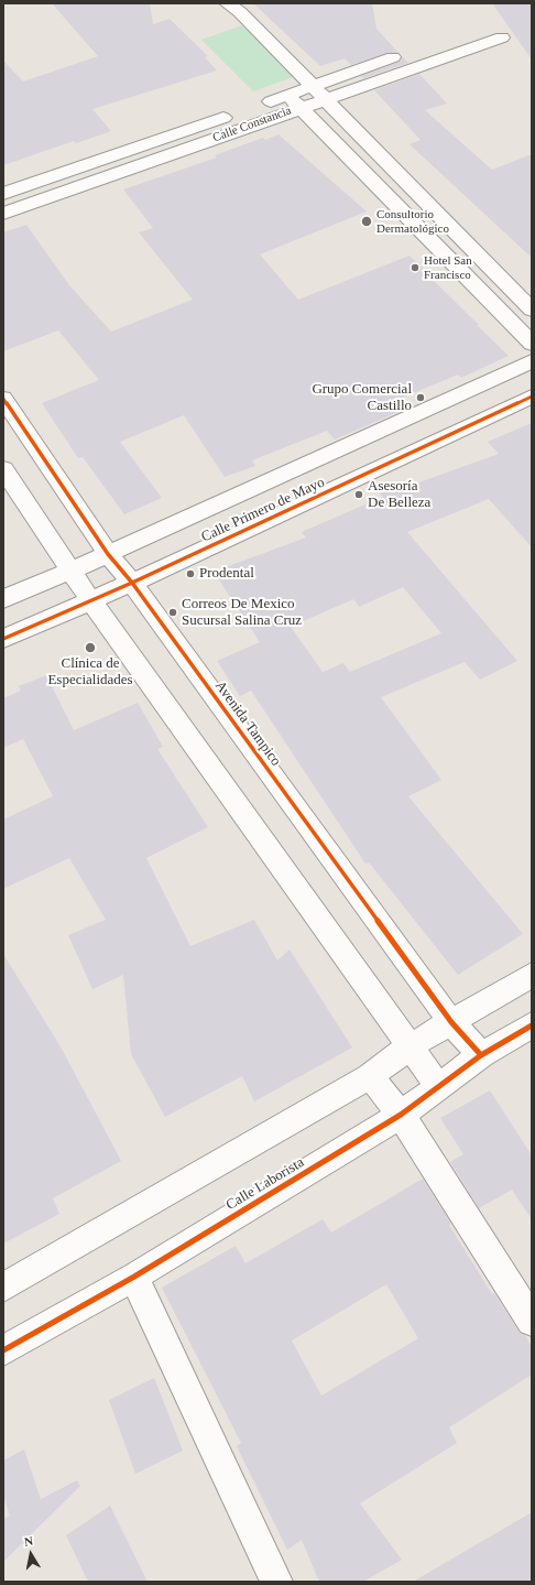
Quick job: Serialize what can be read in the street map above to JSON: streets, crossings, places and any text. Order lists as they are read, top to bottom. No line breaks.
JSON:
{"streets":{"street":["Calle Constancia","Calle Primero de Mayo","Avenida Tampico","Calle Laborista"]},"crossings":[["Calle Primero de Mayo","Avenida Tampico"],["Avenida Tampico","Calle Laborista"]],"places":["Consultorio Dermatológico","Hotel San Francisco","Grupo Comercial Castillo","Asesoría De Belleza","Prodental","Correos De Mexico Sucursal Salina Cruz","Clínica de Especialidades"],"north":"top"}
